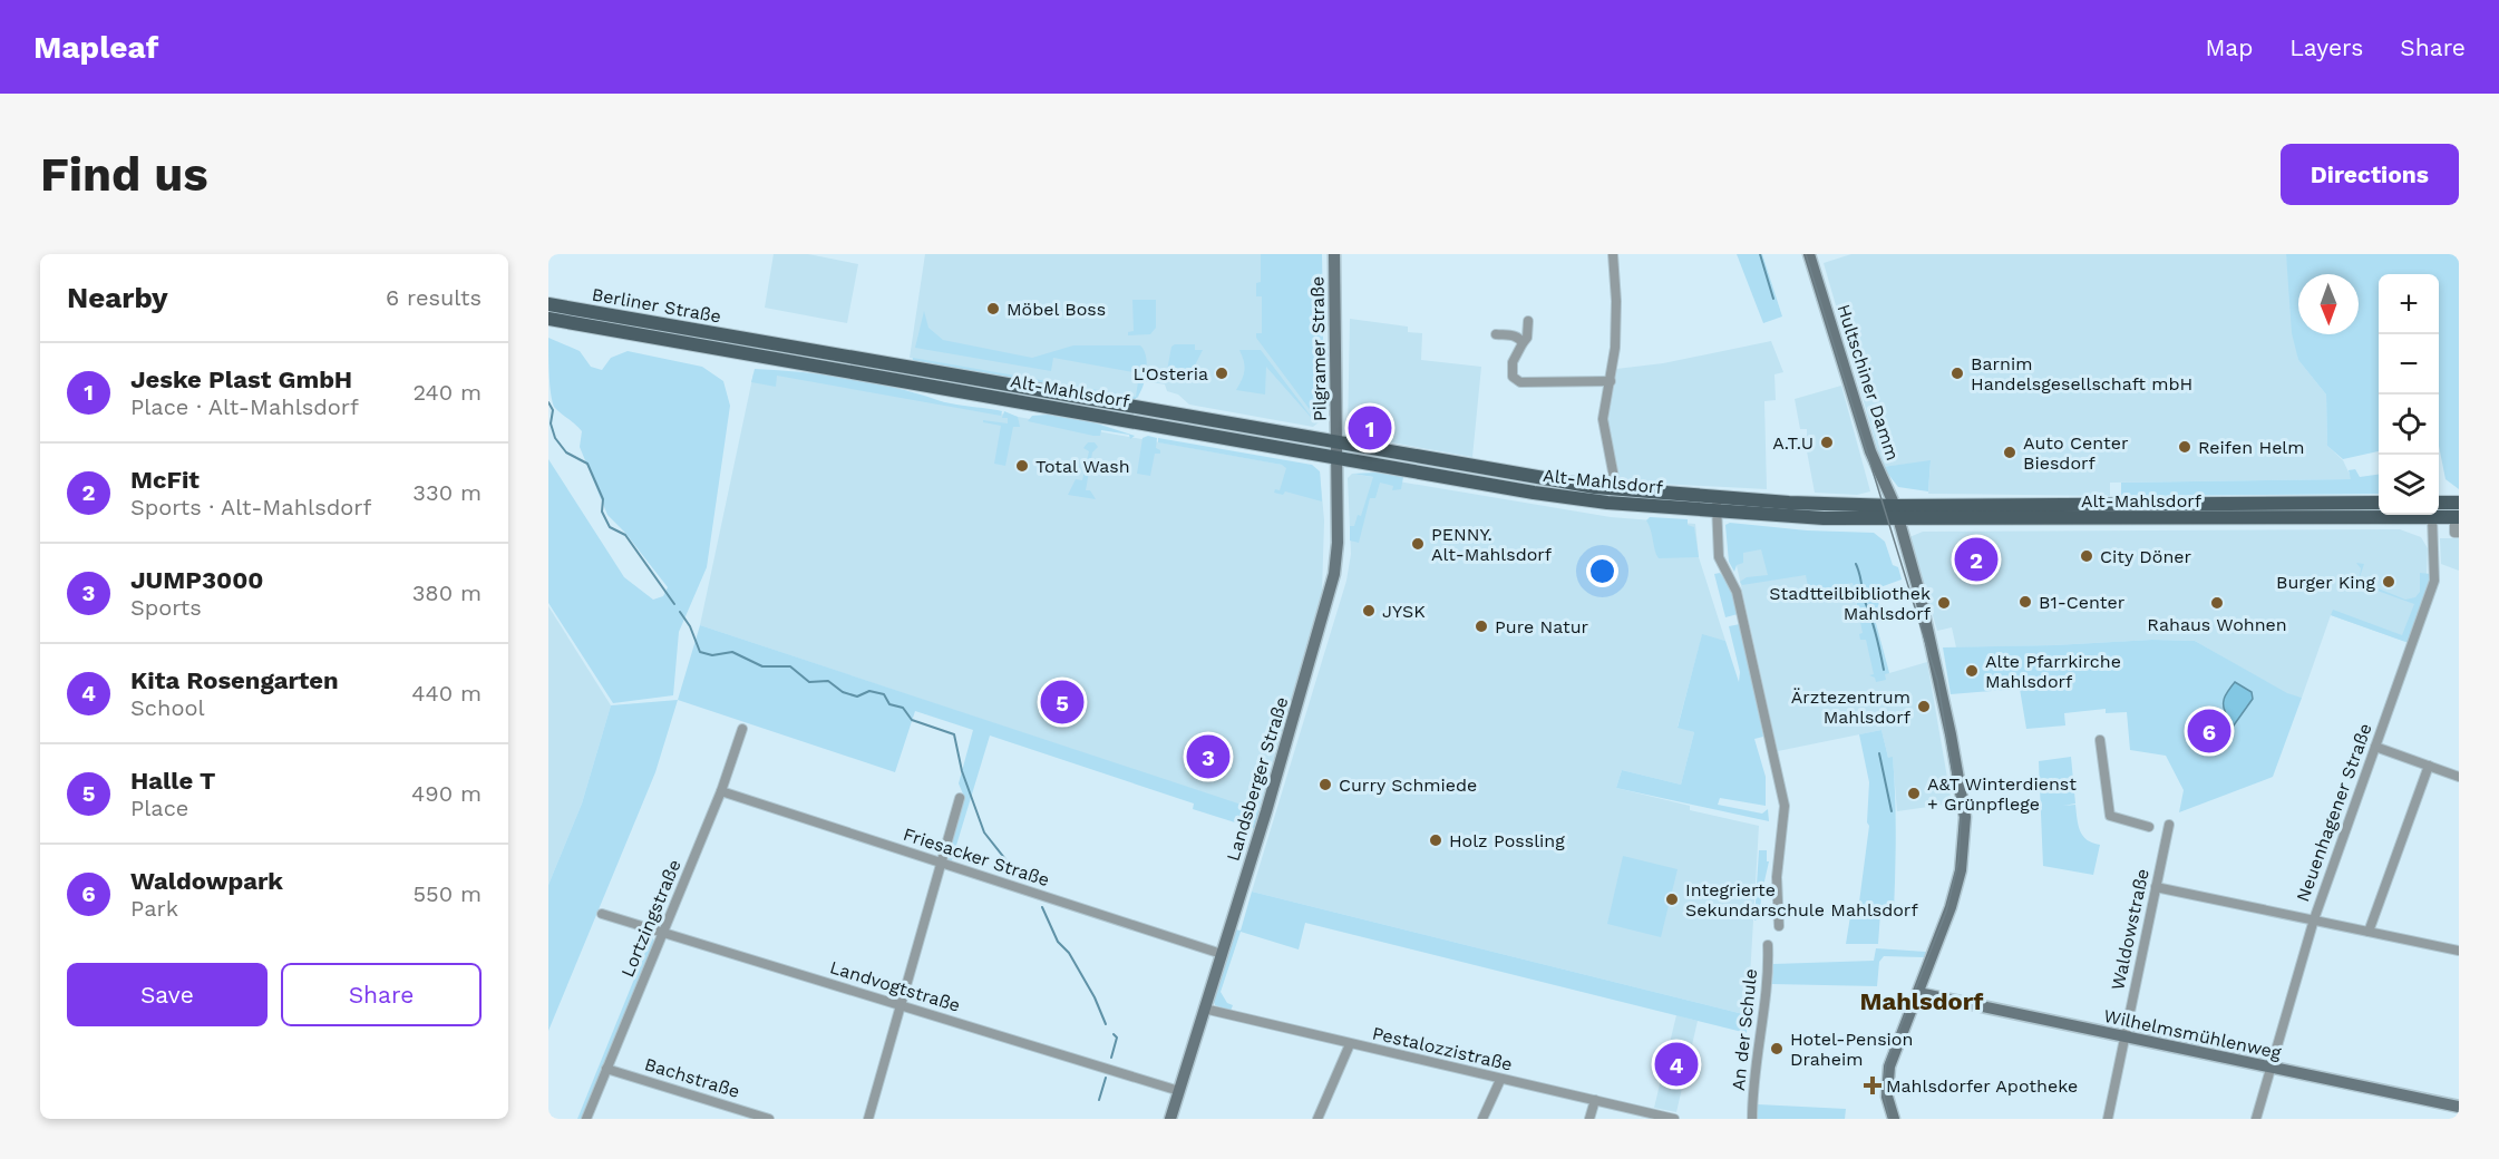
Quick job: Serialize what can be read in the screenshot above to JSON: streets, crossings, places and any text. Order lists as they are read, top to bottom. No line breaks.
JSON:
{"streets":{"main road":["Berliner Straße","Alt-Mahlsdorf"],"street":["Pilgramer Straße","Hultschiner Damm","Landsberger Straße","Neuenhagener Straße","Friesacker Straße","Lortzingstraße","Waldowstraße","Landvogtstraße","An der Schule","Wilhelmsmühlenweg","Pestalozzistraße","Bachstraße"]},"crossings":[["Berliner Straße","Alt-Mahlsdorf"],["Pilgramer Straße","Alt-Mahlsdorf"],["Pilgramer Straße","Landsberger Straße"],["Hultschiner Damm","Alt-Mahlsdorf"],["Hultschiner Damm","Wilhelmsmühlenweg"],["Alt-Mahlsdorf","Landsberger Straße"],["Alt-Mahlsdorf","Neuenhagener Straße"],["Landsberger Straße","Friesacker Straße"],["Landsberger Straße","Landvogtstraße"],["Landsberger Straße","Pestalozzistraße"],["Neuenhagener Straße","Wilhelmsmühlenweg"],["Friesacker Straße","Lortzingstraße"],["Lortzingstraße","Landvogtstraße"],["Lortzingstraße","Bachstraße"],["Waldowstraße","Wilhelmsmühlenweg"]],"districts":["Mahlsdorf"],"places":{"other":["Möbel Boss","L'Osteria","Barnim Handelsgesellschaft mbH","A.T.U","Reifen Helm","Auto Center Biesdorf","Total Wash","PENNY. Alt-Mahlsdorf","City Döner","Burger King","B1-Center","Stadtteilbibliothek Mahlsdorf","Rahaus Wohnen","JYSK","Pure Natur","Alte Pfarrkirche Mahlsdorf","Ärztezentrum Mahlsdorf","Curry Schmiede","A&T Winterdienst + Grünpflege","Holz Possling","Integrierte Sekundarschule Mahlsdorf","Hotel-Pension Draheim"],"health":["Mahlsdorfer Apotheke"]},"north":"bottom","page":{"header":"Mapleaf","nav":["Map","Layers","Share"],"buttons":["Directions",["Save","Share"]],"title":"Find us","heading":["Nearby","6 results"],"map_buttons":["+","−"],"list":[{"mark":"1","name":"Jeske Plast GmbH","note":"Place · Alt-Mahlsdorf","value":"240 m"},{"mark":"2","name":"McFit","note":"Sports · Alt-Mahlsdorf","value":"330 m"},{"mark":"3","name":"JUMP3000","note":"Sports","value":"380 m"},{"mark":"4","name":"Kita Rosengarten","note":"School","value":"440 m"},{"mark":"5","name":"Halle T","note":"Place","value":"490 m"},{"mark":"6","name":"Waldowpark","note":"Park","value":"550 m"}],"pins":["1","2","5","6","3","4"]}}
